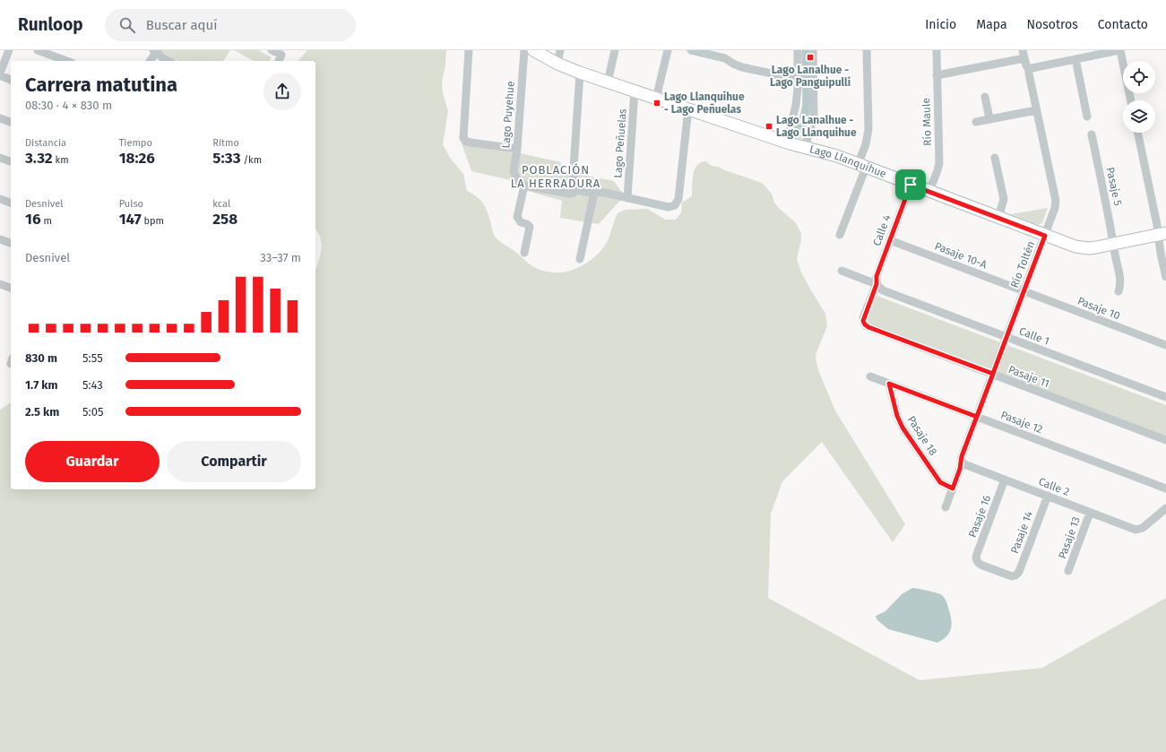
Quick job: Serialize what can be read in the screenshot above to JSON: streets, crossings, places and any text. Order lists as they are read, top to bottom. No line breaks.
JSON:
{"streets":{"street":["Lago Puyehue","Río Maule","Lago Peñuelas","Lago Llanquihue","Pasaje 5","Calle 4","Pasaje 10-A","Río Toltén","Pasaje 10","Calle 1","Pasaje 11","Pasaje 12","Pasaje 18","Calle 2","Pasaje 16","Pasaje 14","Pasaje 13"]},"crossings":[["Río Maule","Lago Llanquihue"],["Lago Peñuelas","Lago Llanquihue"],["Lago Llanquihue","Pasaje 5"],["Lago Llanquihue","Calle 4"],["Lago Llanquihue","Río Toltén"],["Calle 4","Pasaje 10-A"],["Calle 4","Calle 1"],["Calle 4","Pasaje 11"],["Pasaje 10-A","Río Toltén"],["Pasaje 10-A","Pasaje 10"],["Río Toltén","Pasaje 10"],["Río Toltén","Calle 1"],["Río Toltén","Pasaje 11"],["Río Toltén","Pasaje 12"],["Río Toltén","Pasaje 18"],["Río Toltén","Calle 2"],["Calle 1","Pasaje 11"],["Pasaje 12","Pasaje 18"],["Calle 2","Pasaje 16"],["Calle 2","Pasaje 14"],["Calle 2","Pasaje 13"],["Pasaje 16","Pasaje 14"]],"districts":["POBLACIÓN LA HERRADURA"],"places":{"transit":["Lago Lanalhue - Lago Panguipulli","Lago Llanquihue - Lago Peñuelas","Lago Lanalhue - Lago Llanquihue"]},"page":{"header":"Runloop","search":"Buscar aquí","nav":["Inicio","Mapa","Nosotros","Contacto"],"heading":["Carrera matutina","08:30 · 4 × 830 m"],"stats":[["Distancia","3.32 km"],["Tiempo","18:26"],["Ritmo","5:33 /km"],["Desnivel","16 m"],["Pulso","147 bpm"],["kcal","258"]],"chart":["Desnivel","33–37 m"],"list":[{"name":"830 m","note":"5:55"},{"name":"1.7 km","note":"5:43"},{"name":"2.5 km","note":"5:05"}],"buttons":["Guardar","Compartir"]}}
